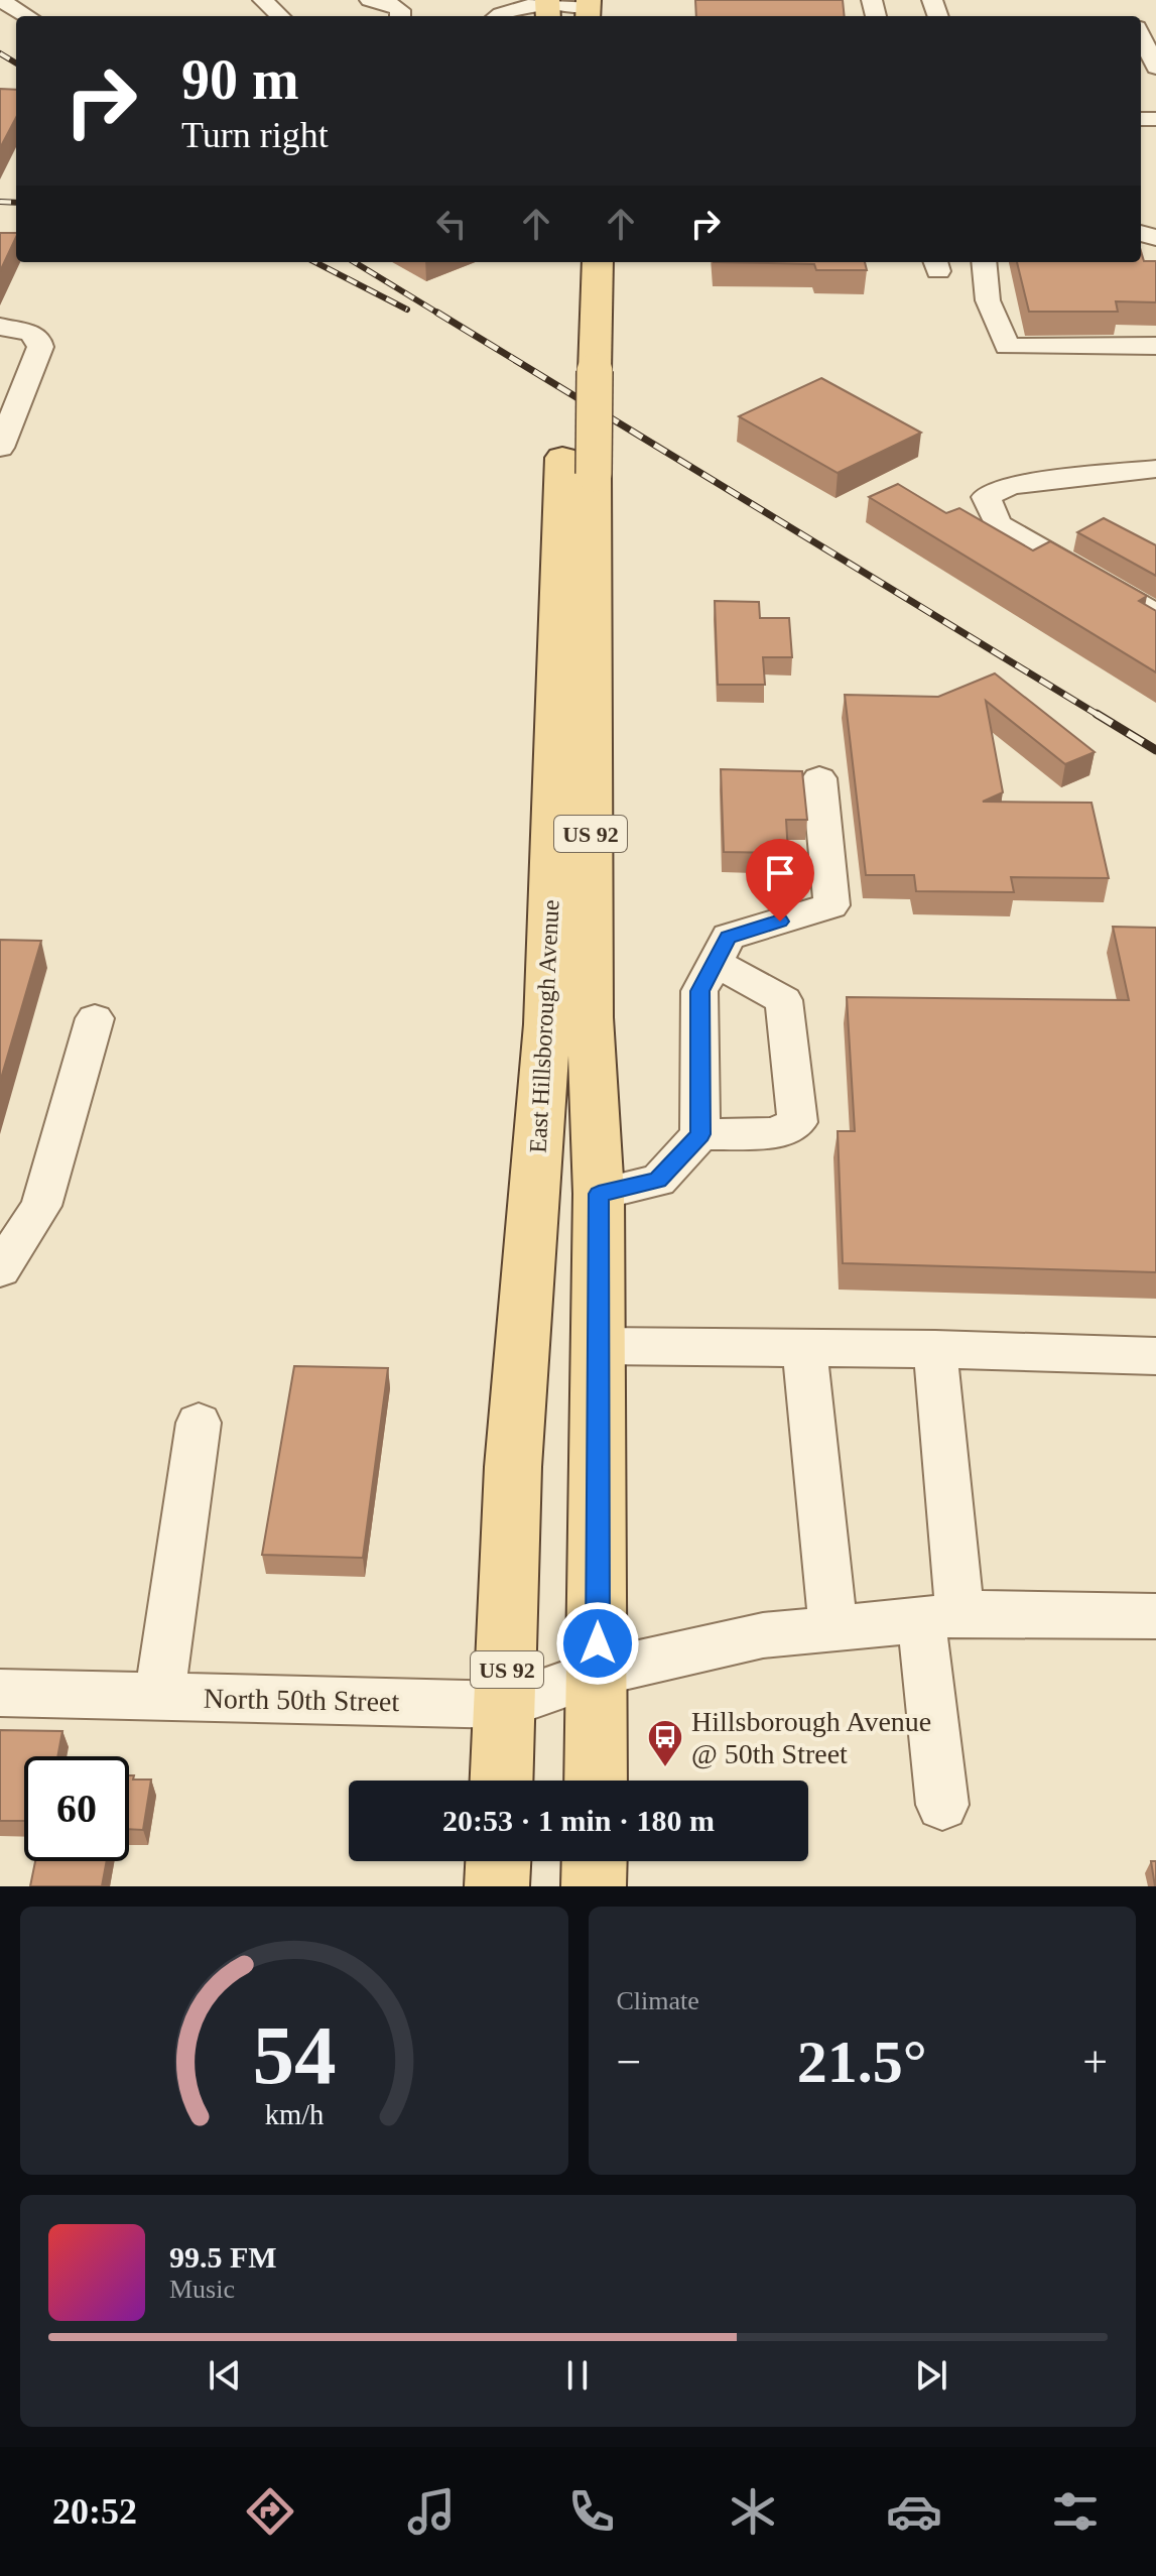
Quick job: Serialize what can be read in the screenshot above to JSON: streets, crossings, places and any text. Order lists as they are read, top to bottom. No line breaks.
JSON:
{"streets":{"main road":["US 92","East Hillsborough Avenue"],"street":["North 50th Street"]},"crossings":[["East Hillsborough Avenue","North 50th Street"]],"places":{"bus stop":["Hillsborough Avenue @ 50th Street"]},"page":{"turn":["90 m","Turn right"],"limit":"60","trip":"20:53 · 1 min · 180 m","tile":"Climate","heat":["−","21.5°","+"],"song":["99.5 FM","Music"],"tabs":"20:52","gauge":["54","km/h"]}}
